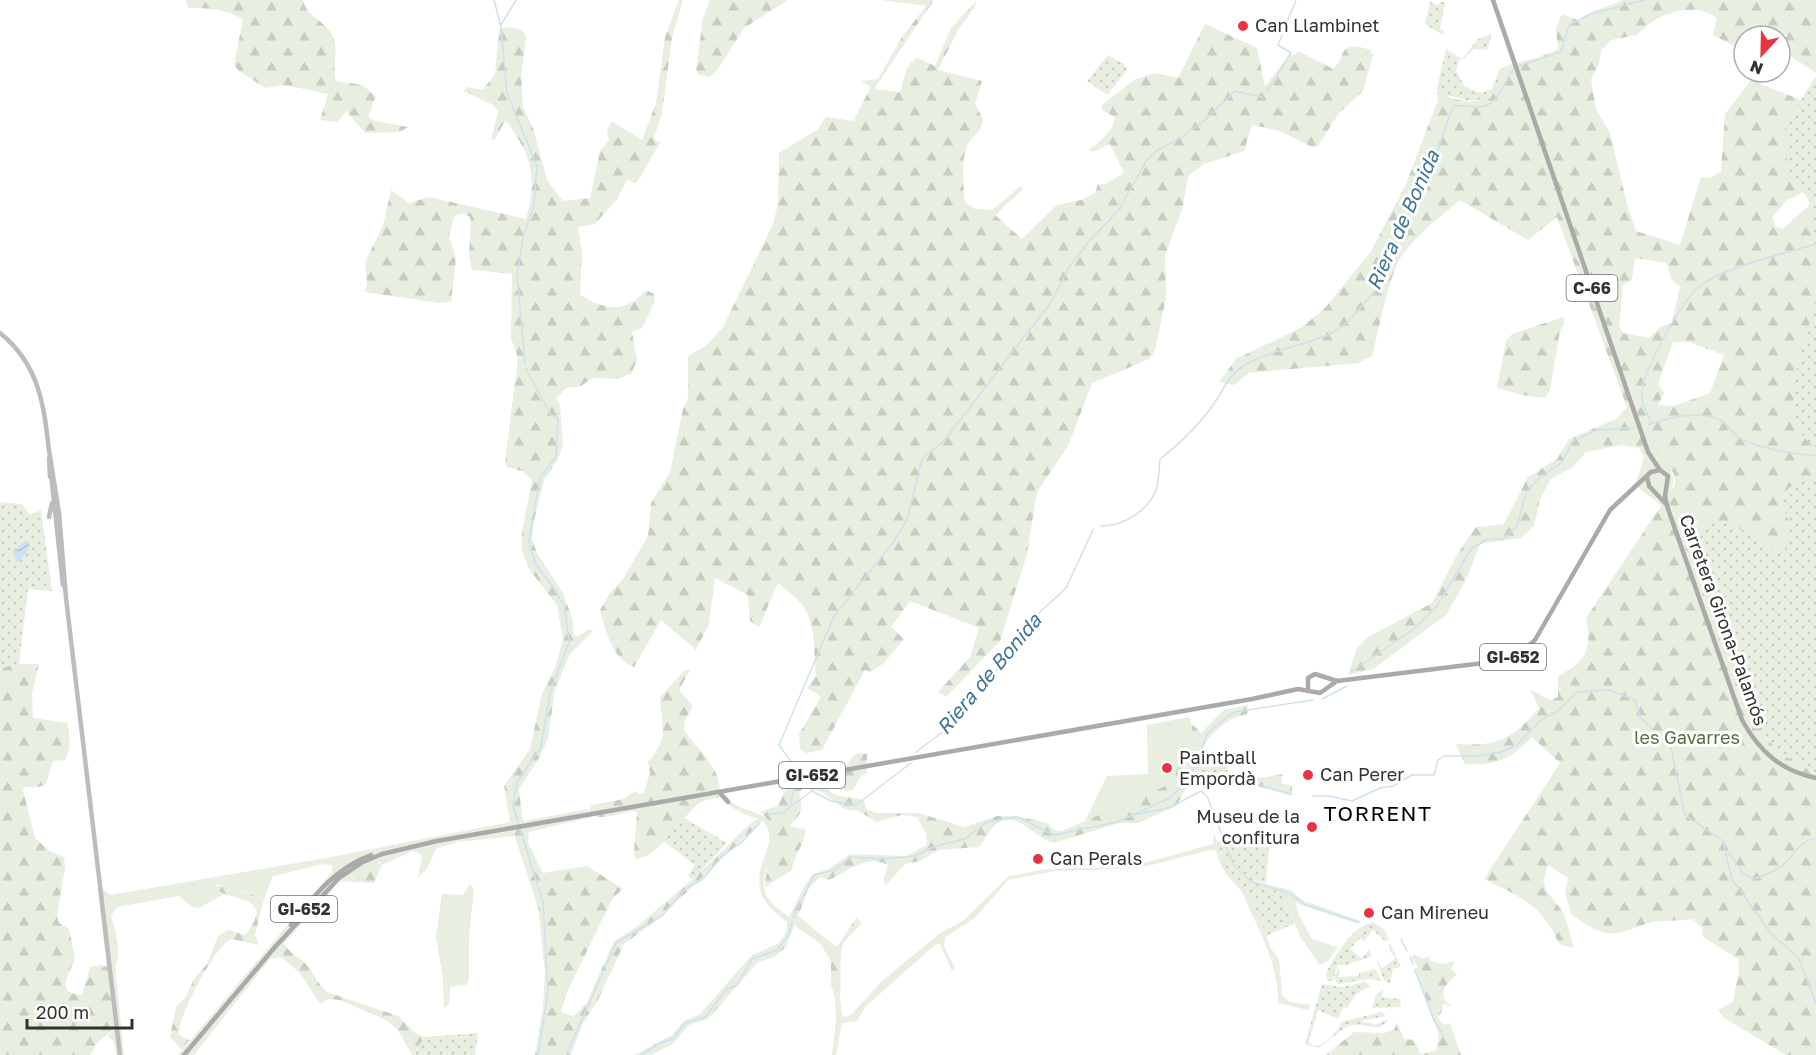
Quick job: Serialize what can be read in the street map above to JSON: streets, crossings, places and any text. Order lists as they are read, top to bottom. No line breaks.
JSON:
{"streets":{"main road":["C-66","Carretera Girona-Palamós","GI-652"]},"crossings":[["C-66","Carretera Girona-Palamós"],["C-66","GI-652"]],"districts":["TORRENT"],"water":["Riera de Bonida"],"parks":["les Gavarres"],"places":["Can Llambinet","Paintball Empordà","Can Perer","Museu de la confitura","Can Perals","Can Mireneu"],"scale_bar":"200 m","north":"bottom"}
